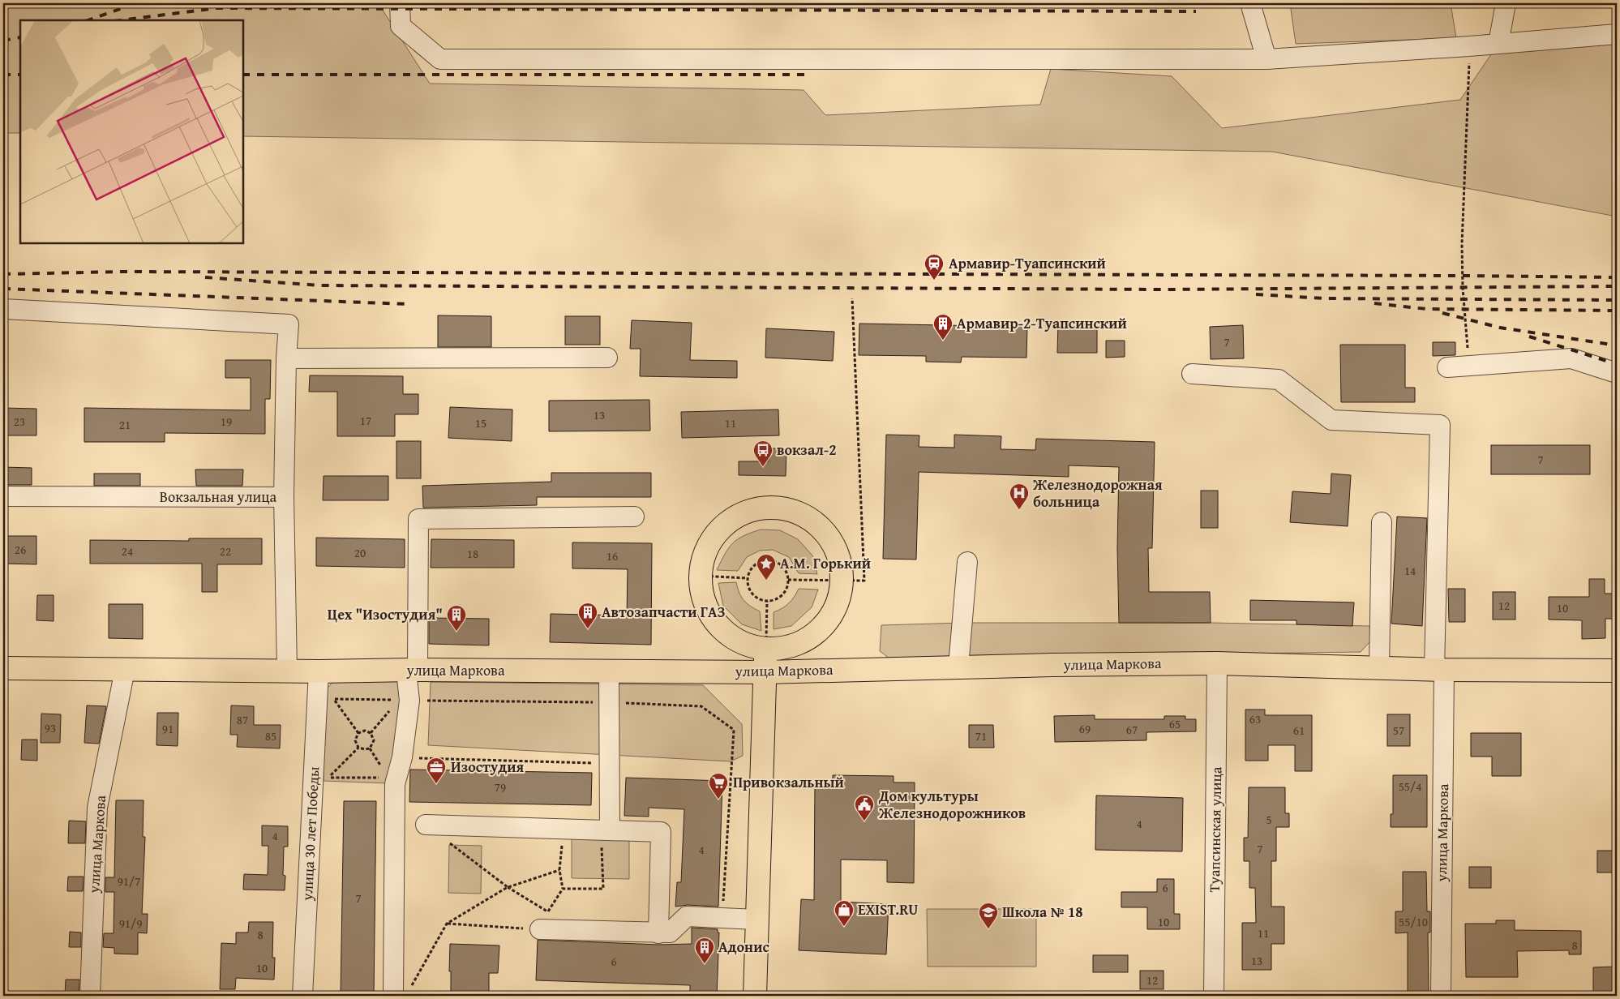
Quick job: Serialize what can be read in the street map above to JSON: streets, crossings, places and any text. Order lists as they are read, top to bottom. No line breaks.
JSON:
{"streets":{"main road":["улица Маркова"],"street":["Вокзальная улица","Туапсинская улица","улица 30 лет Победы"]},"crossings":[["Вокзальная улица","улица Маркова"],["улица Маркова","Туапсинская улица"],["улица Маркова","улица 30 лет Победы"]],"places":{"station":["Армавир-Туапсинский"],"building":["Армавир-2-Туапсинский","Автозапчасти ГАЗ","Цех \"Изостудия\"","Адонис"],"bus stop":["вокзал-2"],"hospital":["Железнодорожная больница"],"place":["А.М. Горький"],"office":["Изостудия"],"supermarket":["Привокзальный"],"public building":["Дом культуры Железнодорожников"],"shop":["EXIST.RU"],"school or university":["Школа № 18"]},"house_numbers":["7","13","17","23","19","15","11","21","7","26","24","22","20","18","16","14","12","10","63","87","65","93","91","69","67","61","57","85","71","55/4","79","5","4","4","7","4","91/7","6","7","10","55/10","91/9","11","8","8","13","6","10","12"]}
